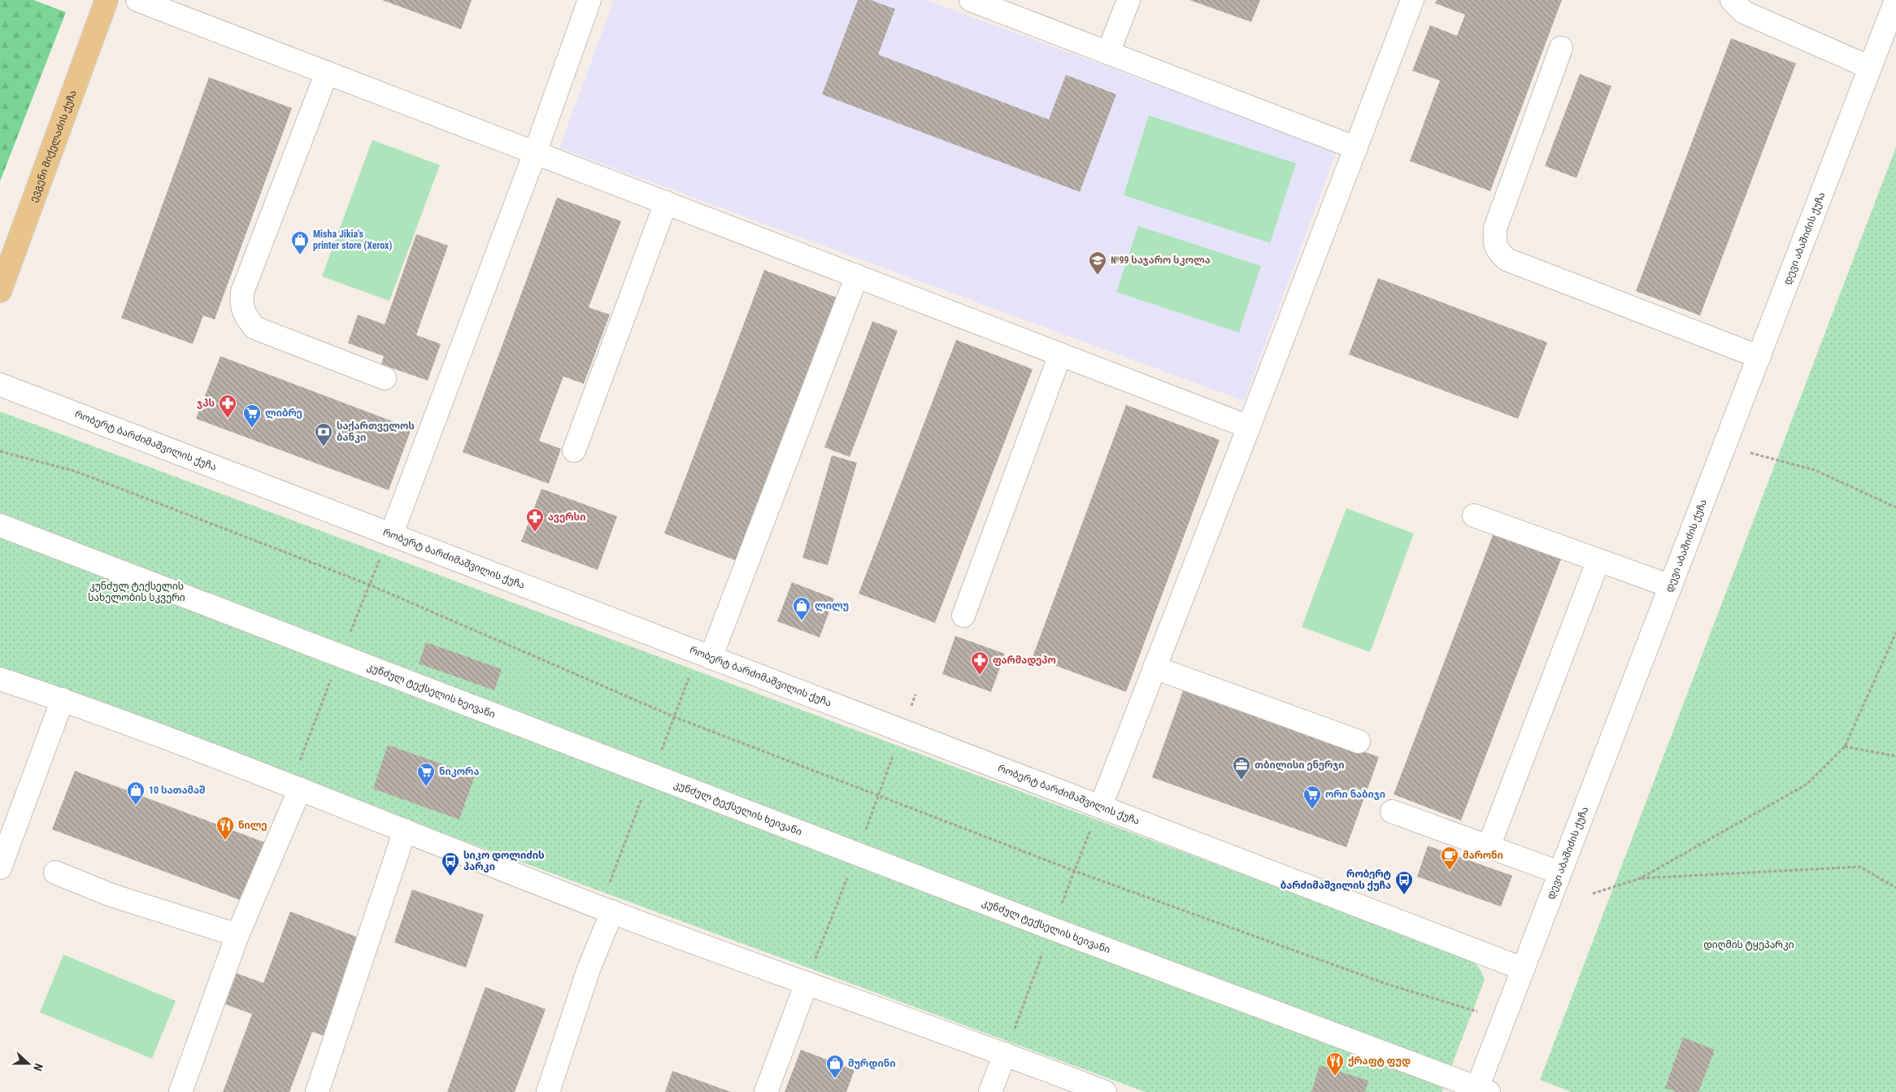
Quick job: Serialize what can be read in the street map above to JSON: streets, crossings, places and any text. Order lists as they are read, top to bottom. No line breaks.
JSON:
{"streets":{"main road":["ევგენი მიქელაძის ქუჩა"],"street":["დევი აბაშიძის ქუჩა","რობერტ ბარძიმაშვილის ქუჩა","კუნძულ ტექსელის ხეივანი"]},"crossings":[["დევი აბაშიძის ქუჩა","რობერტ ბარძიმაშვილის ქუჩა"],["დევი აბაშიძის ქუჩა","კუნძულ ტექსელის ხეივანი"]],"parks":["კუნძულ ტექსელის სახელობის სკვერი","დიღმის ტყეპარკი"],"places":{"shop":["Misha Jikia's printer store (Xerox)","ლილუ","10 სათამაშ","მურდინი"],"school or university":["№99 საჯარო სკოლა"],"pharmacy":["ჯპს","ავერსი","ფარმადეპო"],"supermarket":["ლიბრე","ნიკორა","ორი ნაბიჯი"],"bank":["საქართველოს ბანკი"],"office":["თბილისი ენერჯი"],"restaurant":["ნილე","ქრაფტ ფუდ"],"cafe":["მარონი"],"bus stop":["სიკო დოლიძის პარკი","რობერტ ბარძიმაშვილის ქუჩა"]},"north":"right"}
